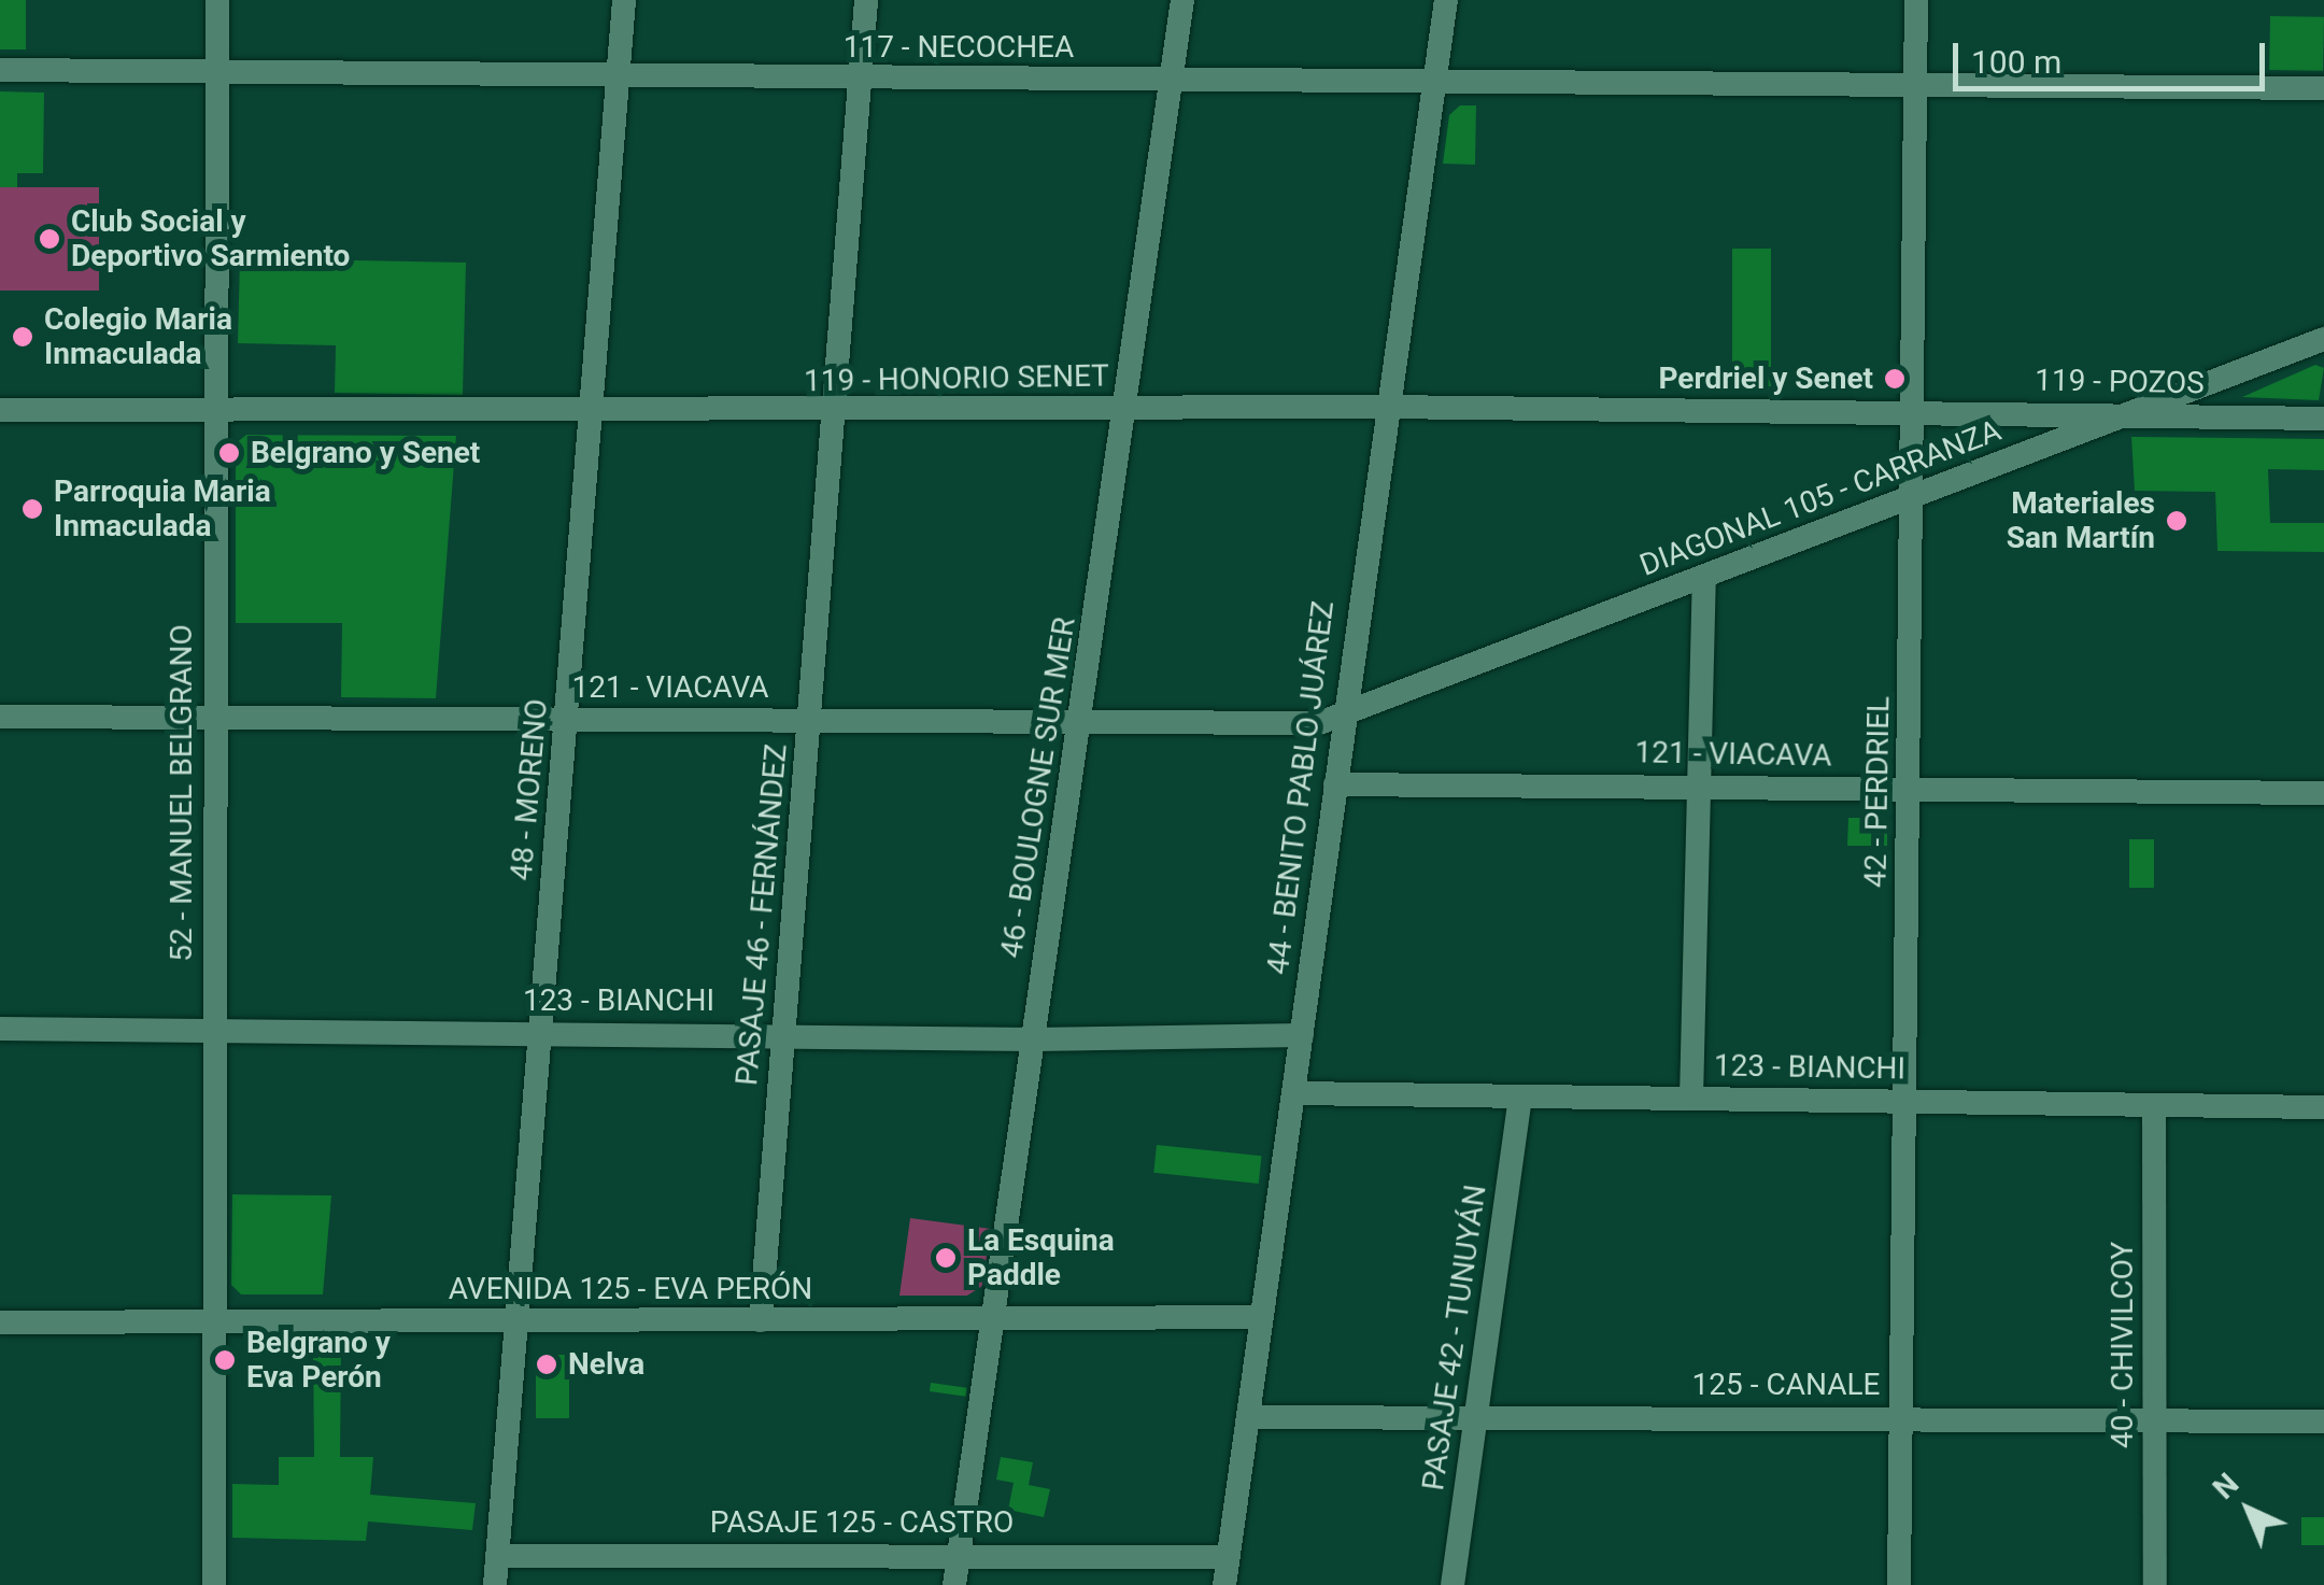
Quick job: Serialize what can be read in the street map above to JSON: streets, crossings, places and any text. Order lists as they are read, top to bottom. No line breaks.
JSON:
{"streets":{"street":["117 - NECOCHEA","119 - HONORIO SENET","119 - POZOS","DIAGONAL 105 - CARRANZA","121 - VIACAVA","46 - BOULOGNE SUR MER","44 - BENITO PABLO JUÁREZ","48 - MORENO","42 - PERDRIEL","52 - MANUEL BELGRANO","PASAJE 46 - FERNÁNDEZ","123 - BIANCHI","AVENIDA 125 - EVA PERÓN","PASAJE 42 - TUNUYÁN","40 - CHIVILCOY","125 - CANALE","PASAJE 125 - CASTRO"]},"crossings":[["117 - NECOCHEA","46 - BOULOGNE SUR MER"],["117 - NECOCHEA","44 - BENITO PABLO JUÁREZ"],["117 - NECOCHEA","48 - MORENO"],["117 - NECOCHEA","42 - PERDRIEL"],["117 - NECOCHEA","52 - MANUEL BELGRANO"],["117 - NECOCHEA","PASAJE 46 - FERNÁNDEZ"],["119 - HONORIO SENET","119 - POZOS"],["119 - HONORIO SENET","46 - BOULOGNE SUR MER"],["119 - HONORIO SENET","44 - BENITO PABLO JUÁREZ"],["119 - HONORIO SENET","48 - MORENO"],["119 - HONORIO SENET","42 - PERDRIEL"],["119 - HONORIO SENET","52 - MANUEL BELGRANO"],["119 - HONORIO SENET","PASAJE 46 - FERNÁNDEZ"],["119 - POZOS","DIAGONAL 105 - CARRANZA"],["119 - POZOS","42 - PERDRIEL"],["DIAGONAL 105 - CARRANZA","121 - VIACAVA"],["DIAGONAL 105 - CARRANZA","44 - BENITO PABLO JUÁREZ"],["DIAGONAL 105 - CARRANZA","42 - PERDRIEL"],["121 - VIACAVA","46 - BOULOGNE SUR MER"],["121 - VIACAVA","44 - BENITO PABLO JUÁREZ"],["121 - VIACAVA","48 - MORENO"],["121 - VIACAVA","42 - PERDRIEL"],["121 - VIACAVA","52 - MANUEL BELGRANO"],["121 - VIACAVA","PASAJE 46 - FERNÁNDEZ"],["46 - BOULOGNE SUR MER","123 - BIANCHI"],["46 - BOULOGNE SUR MER","AVENIDA 125 - EVA PERÓN"],["46 - BOULOGNE SUR MER","PASAJE 125 - CASTRO"],["44 - BENITO PABLO JUÁREZ","123 - BIANCHI"],["44 - BENITO PABLO JUÁREZ","AVENIDA 125 - EVA PERÓN"],["44 - BENITO PABLO JUÁREZ","125 - CANALE"],["44 - BENITO PABLO JUÁREZ","PASAJE 125 - CASTRO"],["48 - MORENO","123 - BIANCHI"],["48 - MORENO","AVENIDA 125 - EVA PERÓN"],["48 - MORENO","PASAJE 125 - CASTRO"],["42 - PERDRIEL","123 - BIANCHI"],["42 - PERDRIEL","125 - CANALE"],["52 - MANUEL BELGRANO","123 - BIANCHI"],["52 - MANUEL BELGRANO","AVENIDA 125 - EVA PERÓN"],["PASAJE 46 - FERNÁNDEZ","123 - BIANCHI"],["PASAJE 46 - FERNÁNDEZ","AVENIDA 125 - EVA PERÓN"],["123 - BIANCHI","PASAJE 42 - TUNUYÁN"],["123 - BIANCHI","40 - CHIVILCOY"],["PASAJE 42 - TUNUYÁN","125 - CANALE"],["40 - CHIVILCOY","125 - CANALE"]],"places":["Club Social y Deportivo Sarmiento","Colegio Maria Inmaculada","Perdriel y Senet","Belgrano y Senet","Parroquia Maria Inmaculada","Materiales San Martín","La Esquina Paddle","Belgrano y Eva Perón","Nelva"],"scale_bar":"100 m","north":"top left"}
